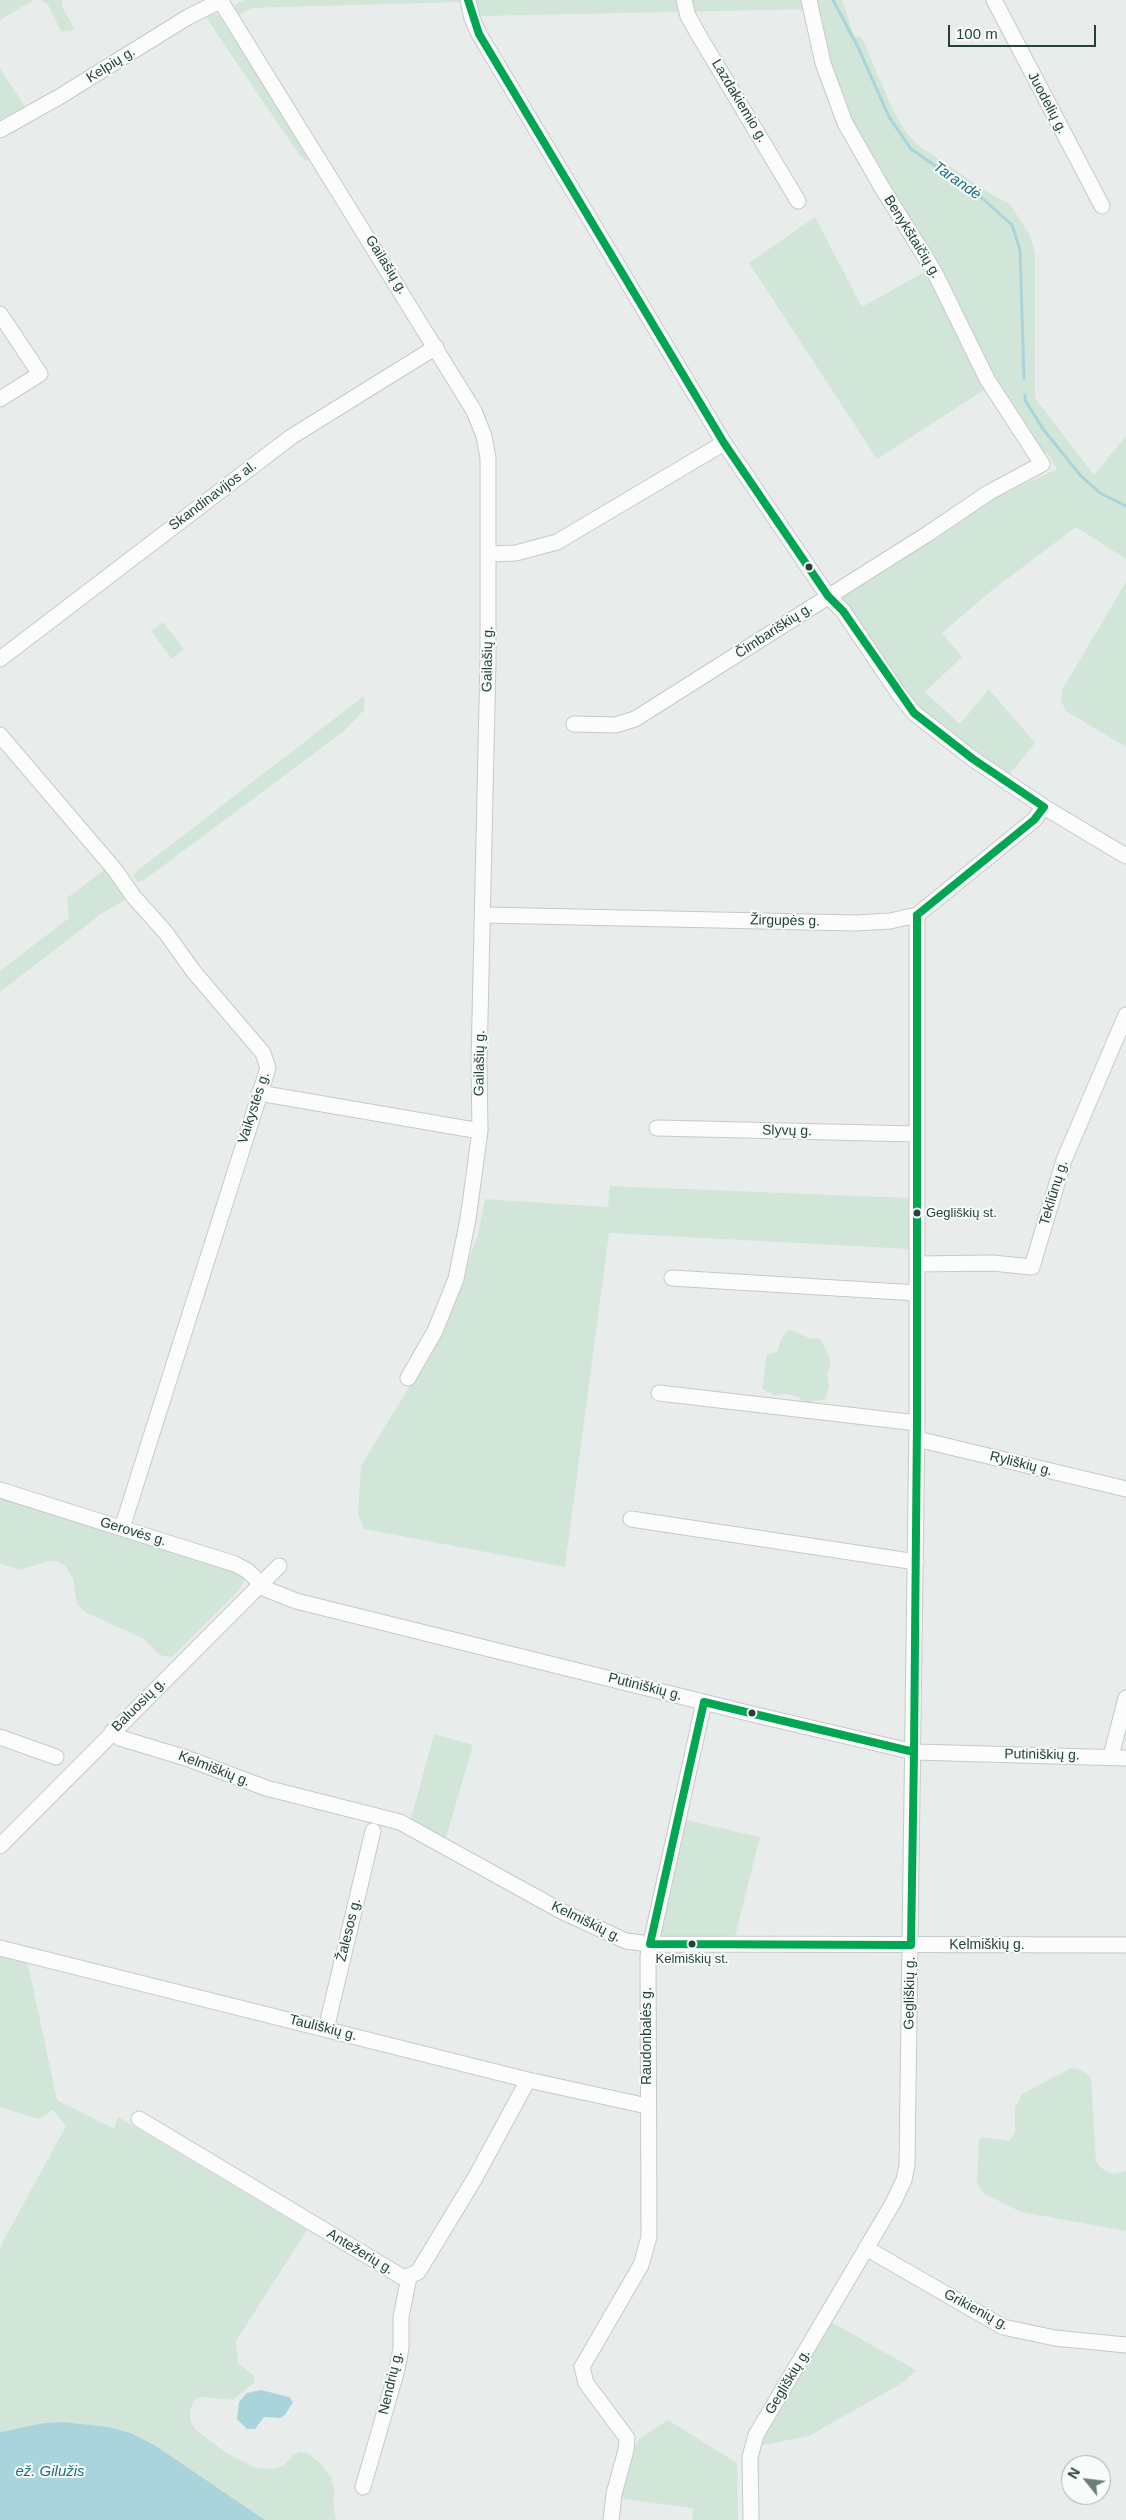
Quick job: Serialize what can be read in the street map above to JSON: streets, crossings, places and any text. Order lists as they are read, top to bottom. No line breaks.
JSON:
{"streets":{"street":["Kelpių g.","Lazdakiemio g.","Juodelių g.","Benykštaičių g.","Gailašių g.","Skandinavijos al.","Čimbariškių g.","Žirgupės g.","Vaikystės g.","Slyvų g.","Tekliūnų g.","Ryliškių g.","Gerovės g.","Putiniškių g.","Baluosių g.","Kelmiškių g.","Žalesos g.","Gegliškių g.","Tauliškių g.","Raudonbalės g.","Antežerių g.","Grikienių g.","Nendrių g."]},"crossings":[["Kelpių g.","Gailašių g."],["Benykštaičių g.","Čimbariškių g."],["Gailašių g.","Skandinavijos al."],["Gailašių g.","Žirgupės g."],["Žirgupės g.","Gegliškių g."],["Vaikystės g.","Gerovės g."],["Slyvų g.","Gegliškių g."],["Tekliūnų g.","Gegliškių g."],["Ryliškių g.","Gegliškių g."],["Gerovės g.","Putiniškių g."],["Gerovės g.","Baluosių g."],["Putiniškių g.","Baluosių g."],["Putiniškių g.","Gegliškių g."],["Putiniškių g.","Raudonbalės g."],["Baluosių g.","Kelmiškių g."],["Kelmiškių g.","Gegliškių g."],["Kelmiškių g.","Raudonbalės g."],["Žalesos g.","Tauliškių g."],["Gegliškių g.","Grikienių g."],["Tauliškių g.","Raudonbalės g."],["Tauliškių g.","Antežerių g."],["Antežerių g.","Nendrių g."]],"water":["Tarandė","ež. Gilužis"],"places":["Gegliškių st.","Kelmiškių st."],"scale_bar":"100 m","north":"top left"}
